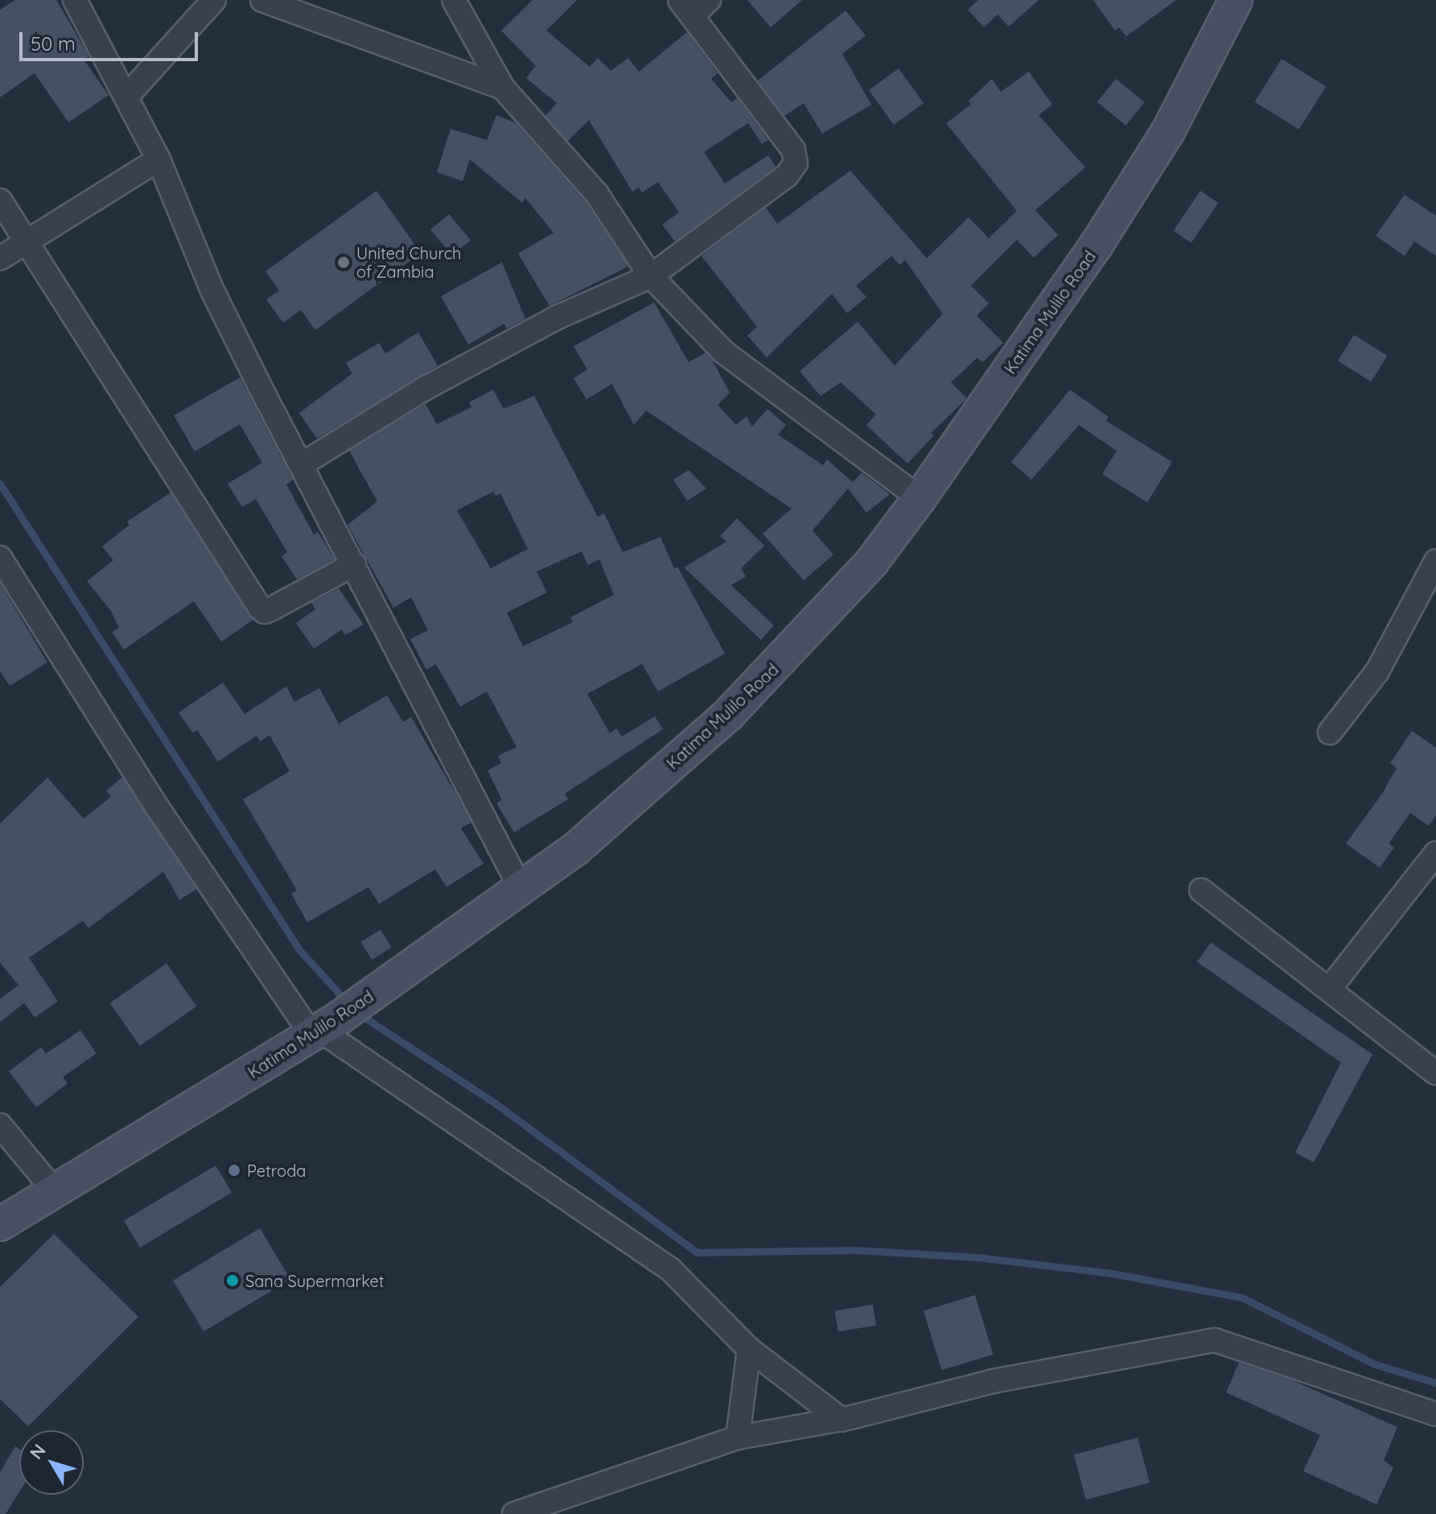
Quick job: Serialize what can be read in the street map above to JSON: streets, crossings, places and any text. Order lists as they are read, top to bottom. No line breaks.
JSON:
{"streets":{"main road":["Katima Mulilo Road"]},"places":["United Church of Zambia","Petroda","Sana Supermarket"],"scale_bar":"50 m","north":"top left"}
